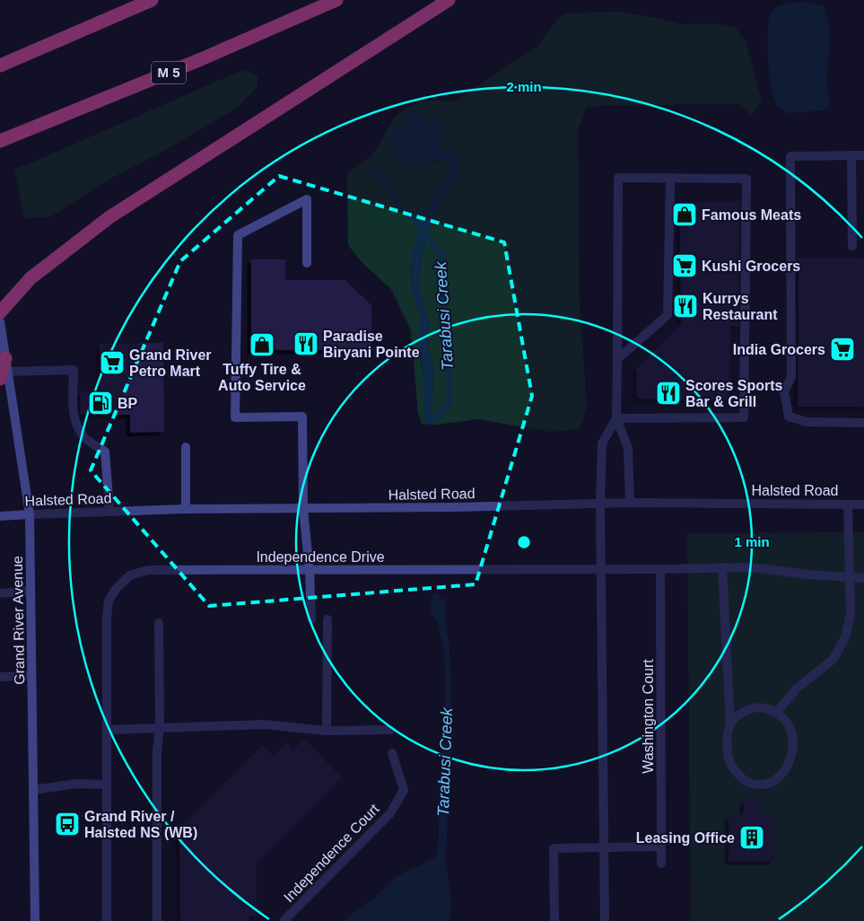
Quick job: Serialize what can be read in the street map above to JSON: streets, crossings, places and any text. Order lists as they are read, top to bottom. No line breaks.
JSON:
{"streets":{"highway":["M 5"],"main road":["Halsted Road","Grand River Avenue"],"street":["Independence Drive","Washington Court","Independence Court"]},"crossings":[["Halsted Road","Grand River Avenue"],["Independence Drive","Washington Court"]],"water":["Tarabusi Creek"],"places":{"shop":["Famous Meats","Tuffy Tire & Auto Service"],"supermarket":["Kushi Grocers","India Grocers","Grand River Petro Mart"],"restaurant":["Kurrys Restaurant","Paradise Biryani Pointe","Scores Sports Bar & Grill"],"fuel station":["BP"],"bus stop":["Grand River / Halsted NS (WB)"],"building":["Leasing Office"]},"rings":["2 min","1 min"]}
